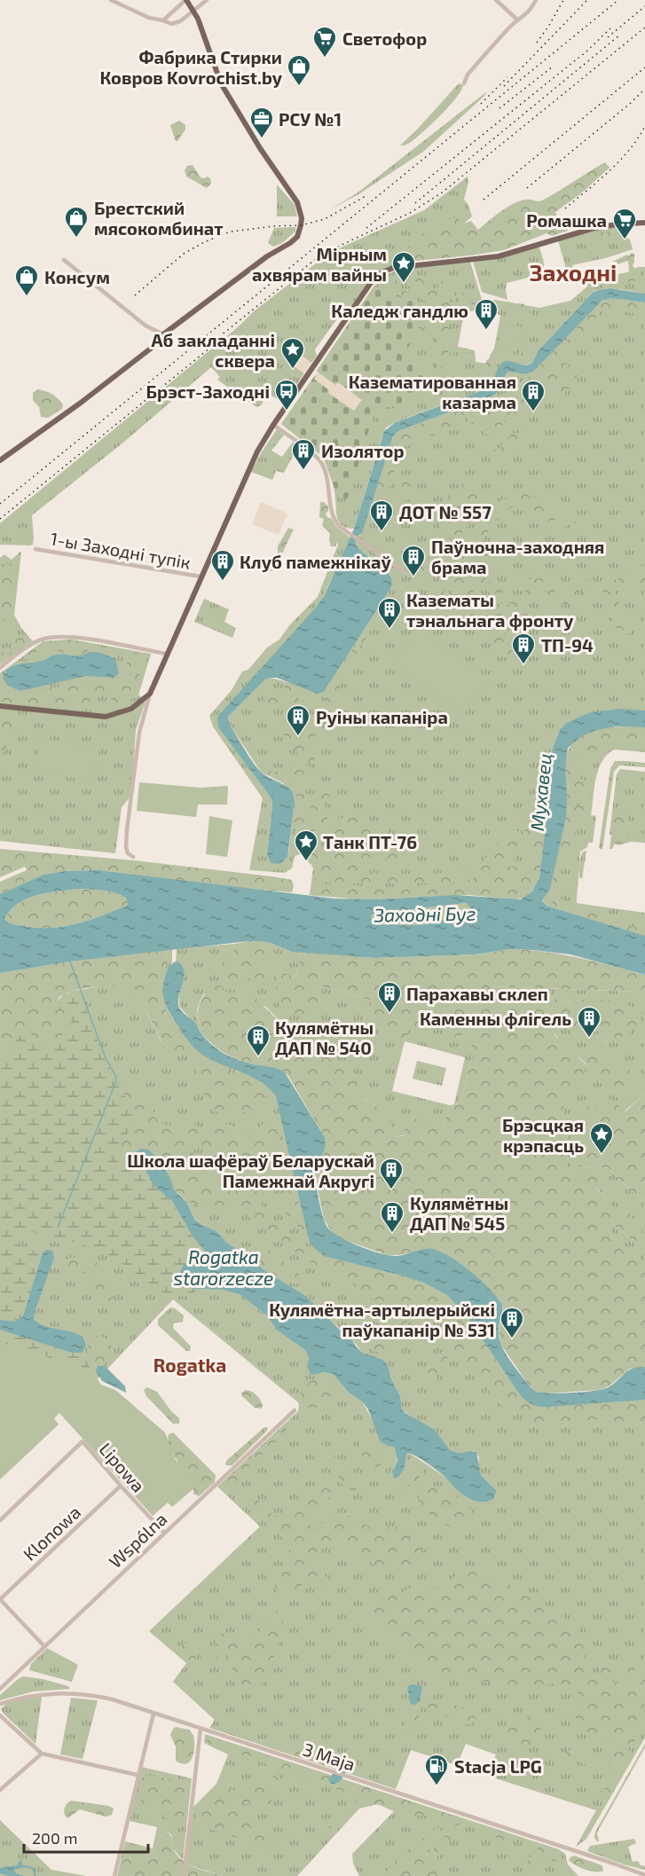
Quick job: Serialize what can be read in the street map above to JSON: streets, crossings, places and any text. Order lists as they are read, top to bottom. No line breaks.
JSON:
{"streets":{"street":["1-ы Заходні тупік","Lipowa","Klonowa","Wspólna","3 Maja"]},"crossings":[["Lipowa","Klonowa"],["Lipowa","Wspólna"]],"districts":["Заходні","Rogatka"],"water":["Мухавец","Заходні Буг","Rogatka starorzecze"],"places":{"supermarket":["Светофор","Ромашка"],"shop":["Фабрика Стирки Ковров Kovrochist.by","Брестский мясокомбинат","Консум"],"office":["РСУ №1"],"place":["Мірным ахвярам вайны","Аб закладанні сквера","Танк ПТ-76","Брэсцкая крэпасць"],"building":["Каледж гандлю","Казематированная казарма","Изолятор","ДОТ № 557","Паўночна-заходняя брама","Клуб памежнікаў","Казематы тэнальнага фронту","ТП-94","Руіны капаніра","Парахавы склеп","Каменны флігель","Кулямётны ДАП № 540","Школа шафёраў Беларускай Памежнай Акругі","Кулямётны ДАП № 545","Кулямётна-артылерыйскі паўкапанір № 531"],"bus stop":["Брэст-Заходні"],"fuel station":["Stacja LPG"]},"scale_bar":"200 m"}
